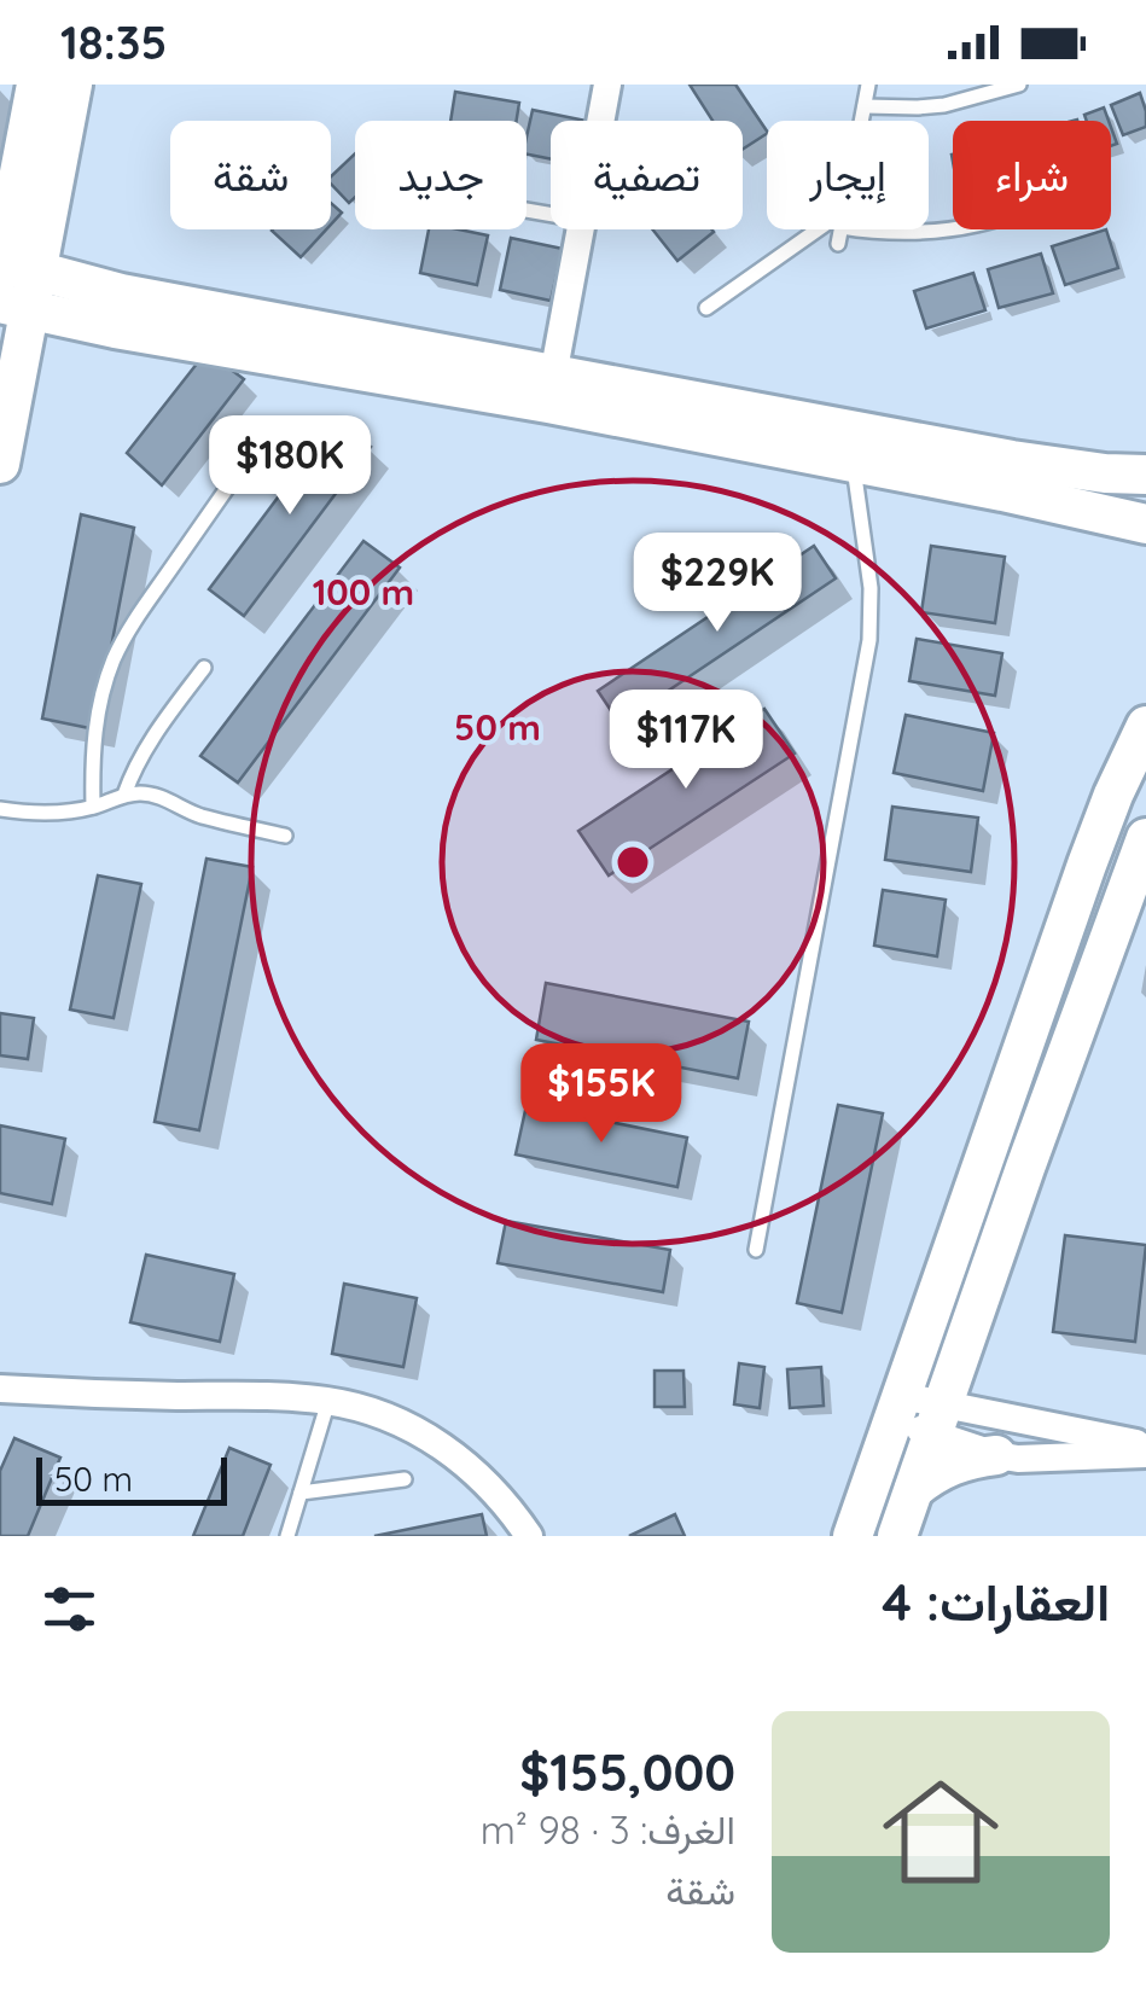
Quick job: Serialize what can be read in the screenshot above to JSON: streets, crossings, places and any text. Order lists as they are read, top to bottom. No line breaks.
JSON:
{"scale_bar":"50 m","page":{"status":"18:35","chip":["شراء","إيجار","تصفية","جديد","شقة"],"price":["$180K","$229K","$117K","$155K"],"scale":"50 m","heading":"العقارات: 4","list":[{"name":"$155,000","note":"الغرف: 3 · 98 m² · شقة"}]},"rings":["100 m","50 m"]}
